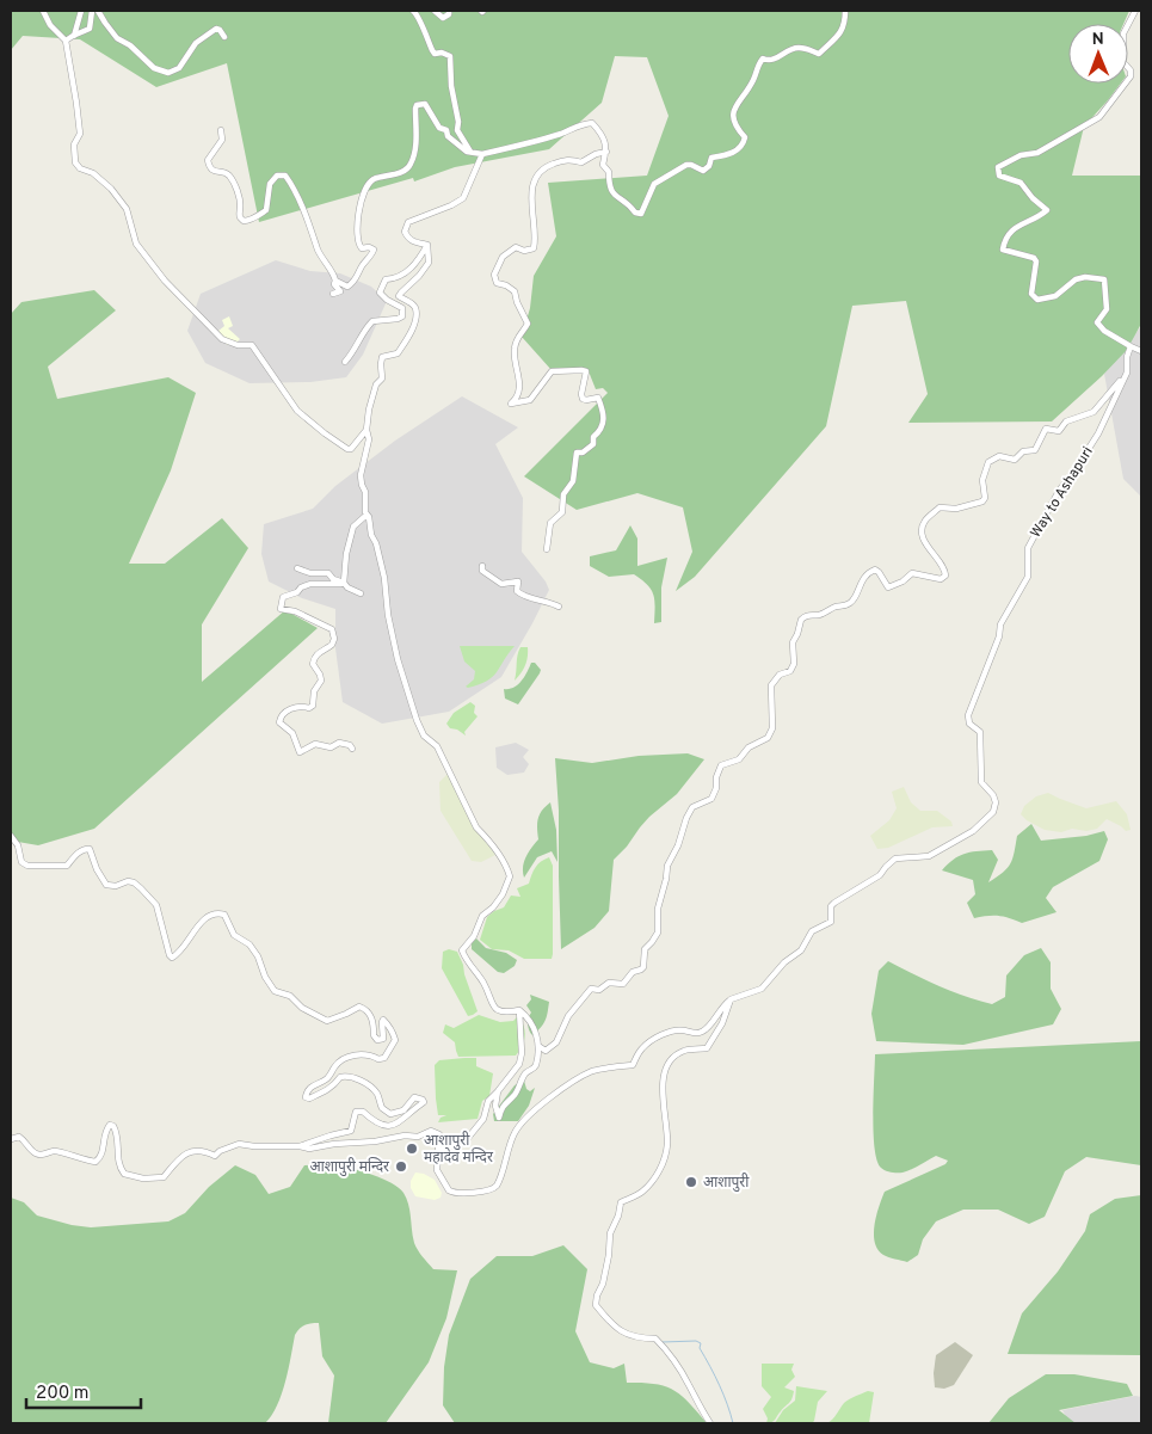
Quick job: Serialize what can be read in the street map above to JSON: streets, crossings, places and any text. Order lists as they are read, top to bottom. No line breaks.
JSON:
{"streets":{"street":["Way to Ashapuri"]},"places":["आशापुरी महादेव मन्दिर","आशापुरी मन्दिर","आशापुरी"],"scale_bar":"200 m","north":"top"}
